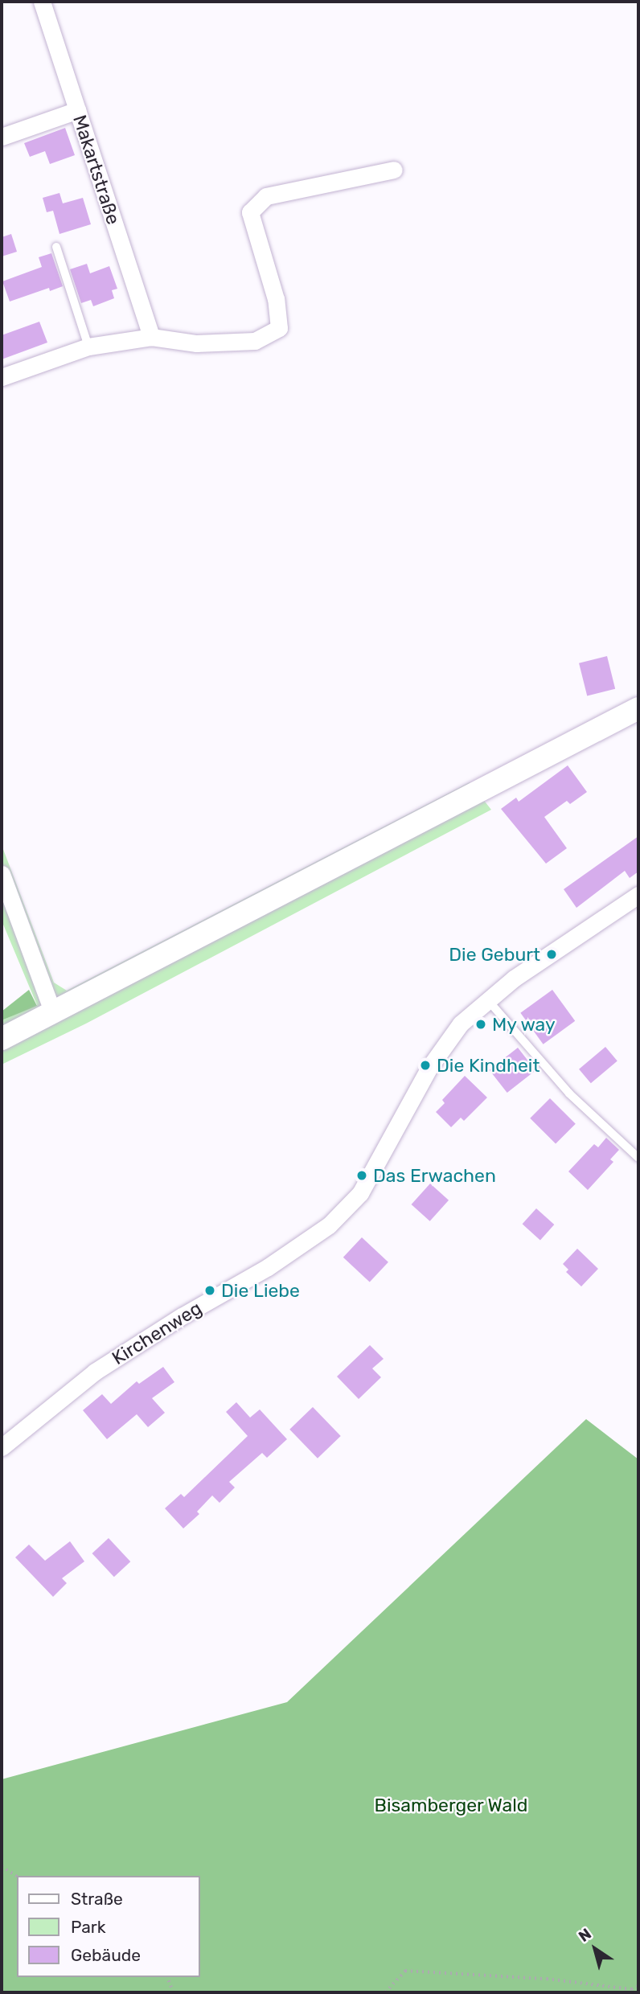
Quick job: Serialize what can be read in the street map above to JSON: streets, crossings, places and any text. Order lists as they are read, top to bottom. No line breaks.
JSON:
{"streets":{"street":["Makartstraße","Kirchenweg"]},"parks":["Bisamberger Wald"],"places":["Die Geburt","My way","Die Kindheit","Das Erwachen","Die Liebe"],"legend":["Straße","Park","Gebäude"],"north":"top left"}
